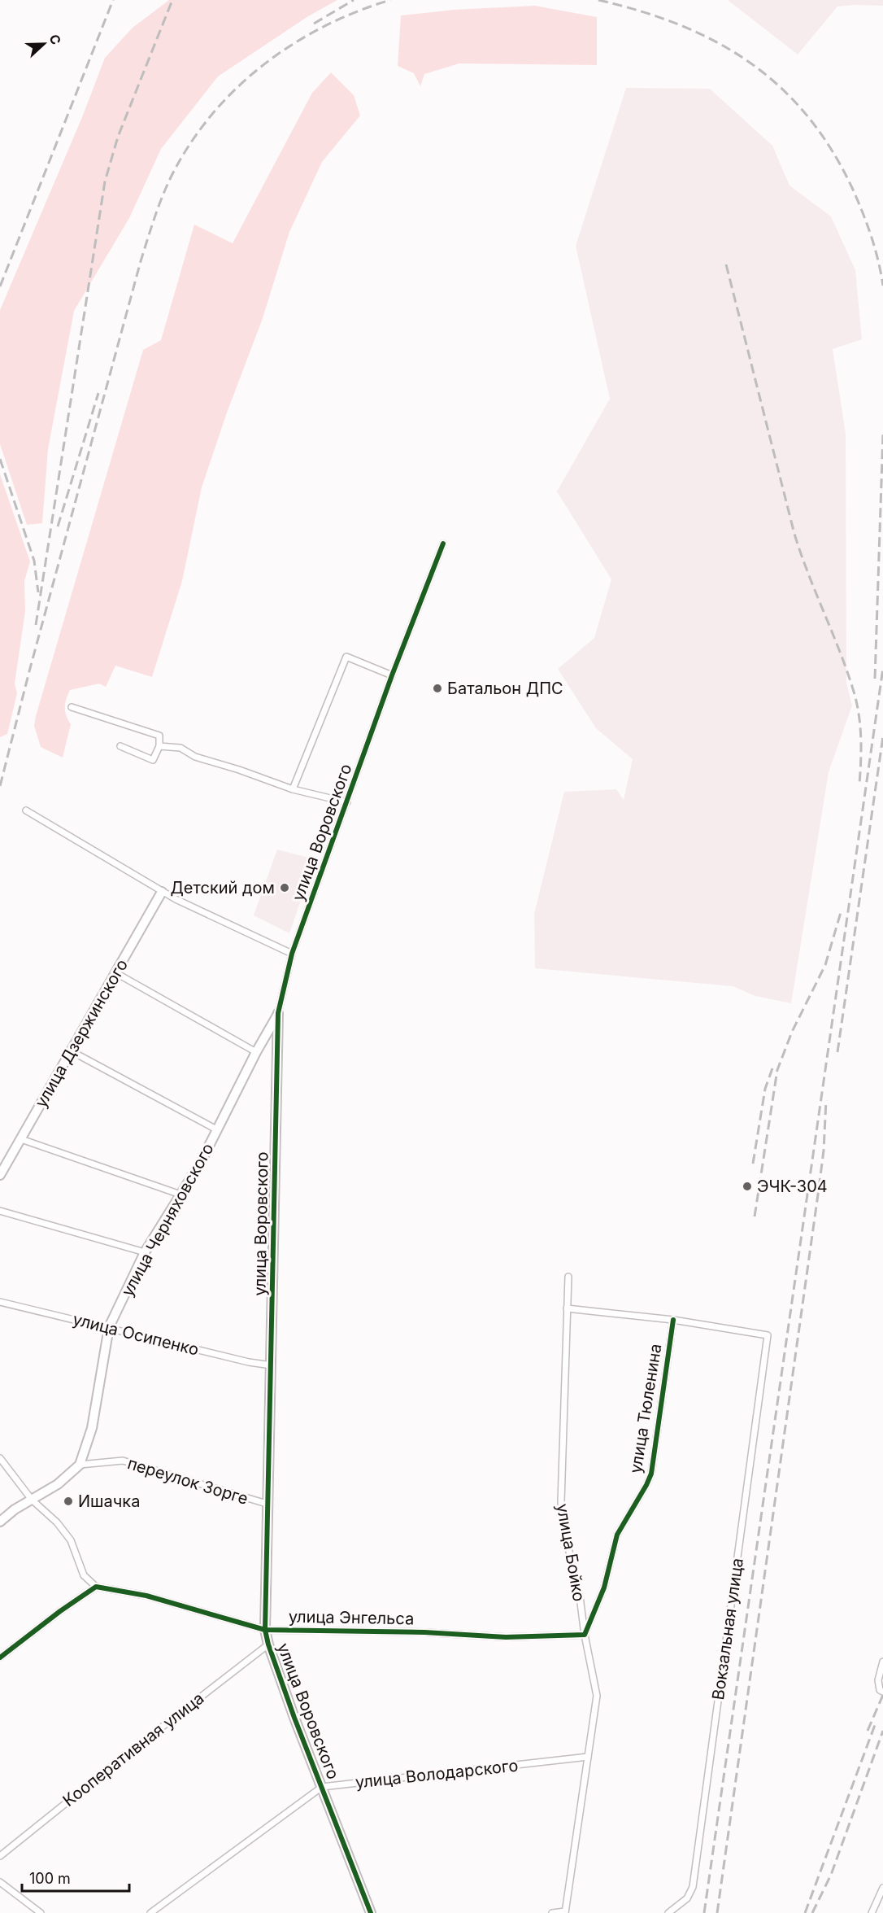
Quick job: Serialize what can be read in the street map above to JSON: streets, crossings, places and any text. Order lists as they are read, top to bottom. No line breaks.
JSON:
{"streets":{"street":["улица Воровского","улица Дзержинского","улица Черняховского","улица Осипенко","улица Тюленина","переулок Зорге","улица Бойко","улица Энгельса","Вокзальная улица","Кооперативная улица","улица Володарского"]},"crossings":[["улица Воровского","улица Черняховского"],["улица Воровского","улица Осипенко"],["улица Воровского","переулок Зорге"],["улица Воровского","улица Энгельса"],["улица Воровского","Кооперативная улица"],["улица Воровского","улица Володарского"],["улица Черняховского","улица Осипенко"],["улица Черняховского","переулок Зорге"],["улица Тюленина","улица Бойко"],["улица Тюленина","улица Энгельса"],["улица Тюленина","Вокзальная улица"],["улица Бойко","улица Энгельса"],["улица Бойко","улица Володарского"]],"places":["Батальон ДПС","Детский дом","ЭЧК-304","Ишачка"],"scale_bar":"100 m","north":"right"}
